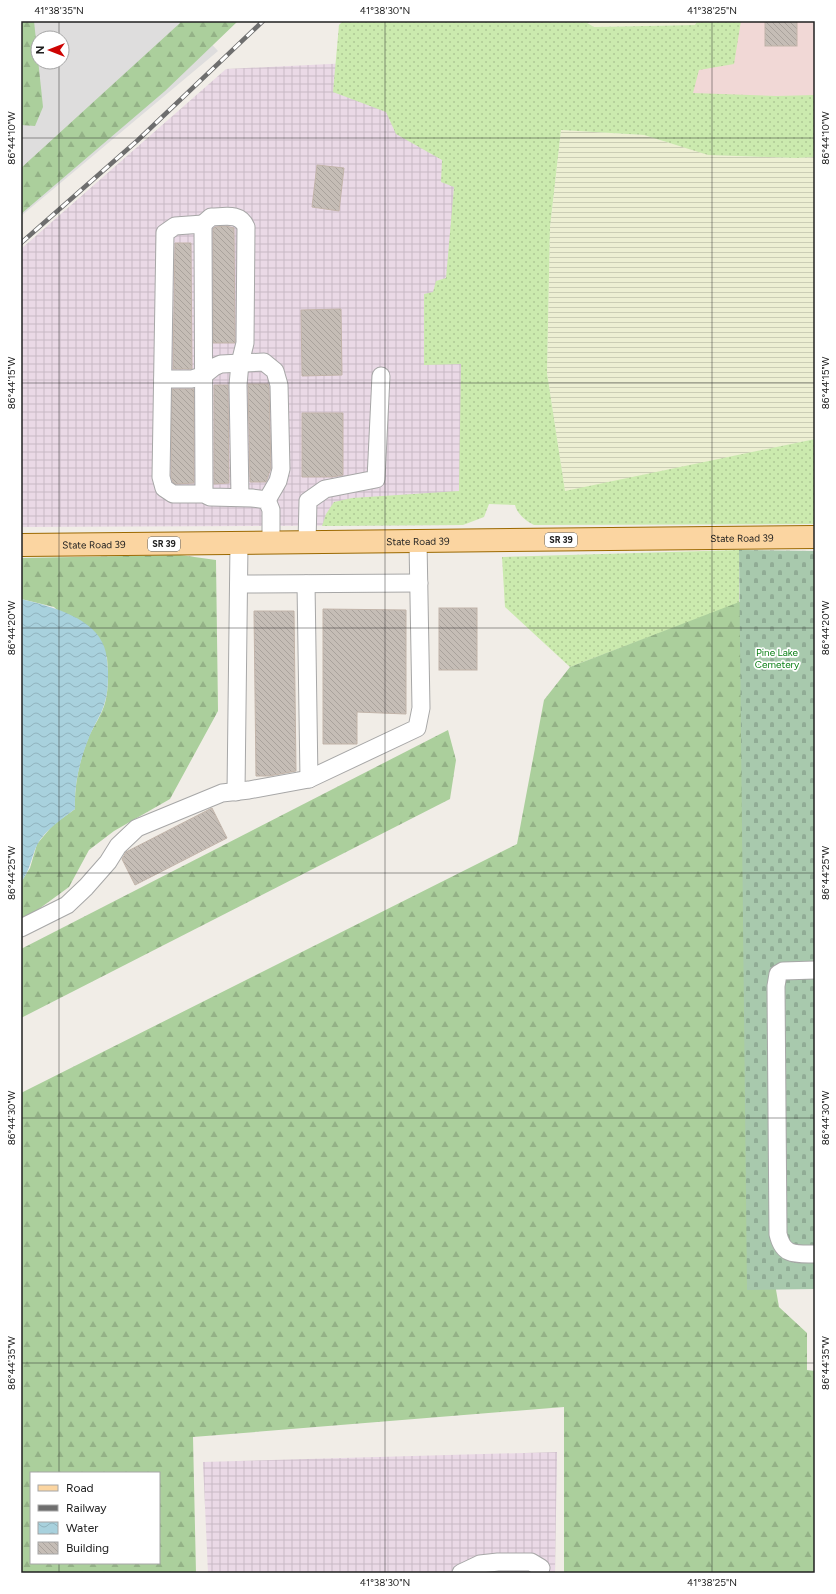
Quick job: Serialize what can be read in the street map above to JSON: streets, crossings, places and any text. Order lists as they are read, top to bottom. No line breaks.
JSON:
{"streets":{"main road":["State Road 39","SR 39"]},"parks":["Pine Lake Cemetery"],"legend":["Road","Railway","Water","Building"],"north":"left","coordinates":["41°38'35\"N","41°38'30\"N","41°38'25\"N","86°44'10\"W","86°44'15\"W","86°44'20\"W","86°44'25\"W","86°44'30\"W","86°44'35\"W"]}
